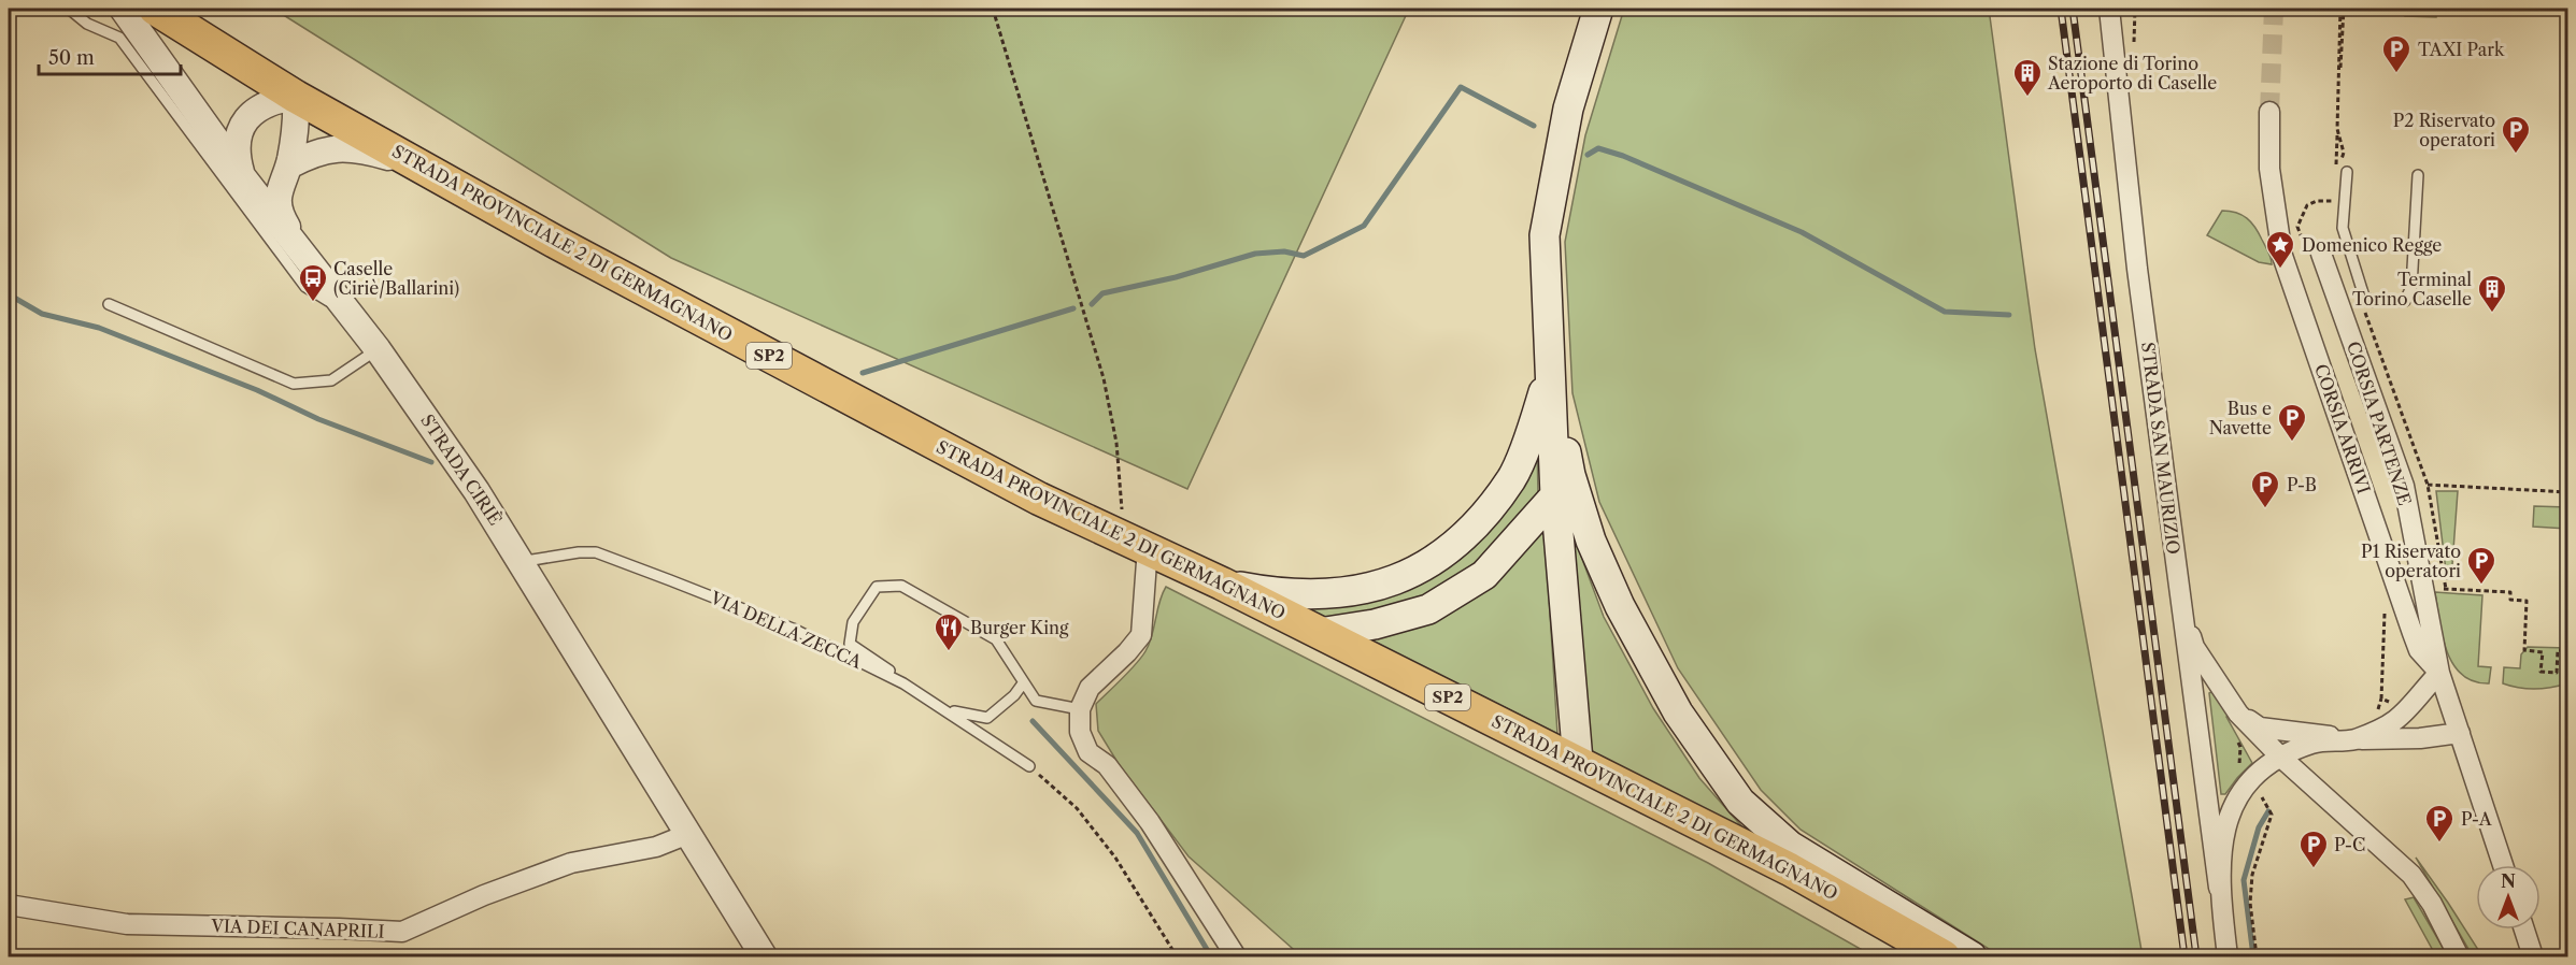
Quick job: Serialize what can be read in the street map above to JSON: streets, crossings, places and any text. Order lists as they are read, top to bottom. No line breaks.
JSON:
{"streets":{"main road":["STRADA PROVINCIALE 2 DI GERMAGNANO","SP2"],"street":["CORSIA PARTENZE","CORSIA ARRIVI","STRADA SAN MAURIZIO","STRADA CIRIÈ","VIA DEI CANAPRILI"],"lane":["VIA DELLA ZECCA"]},"crossings":[["CORSIA PARTENZE","CORSIA ARRIVI"],["STRADA CIRIÈ","VIA DELLA ZECCA"],["STRADA CIRIÈ","VIA DEI CANAPRILI"]],"places":{"parking":["TAXI Park","P2 Riservato operatori","Bus e Navette","P-B","P1 Riservato operatori","P-A","P-C"],"building":["Stazione di Torino Aeroporto di Caselle","Terminal Torino Caselle"],"place":["Domenico Regge"],"bus stop":["Caselle (Ciriè/Ballarini)"],"restaurant":["Burger King"]},"scale_bar":"50 m","north":"top"}
